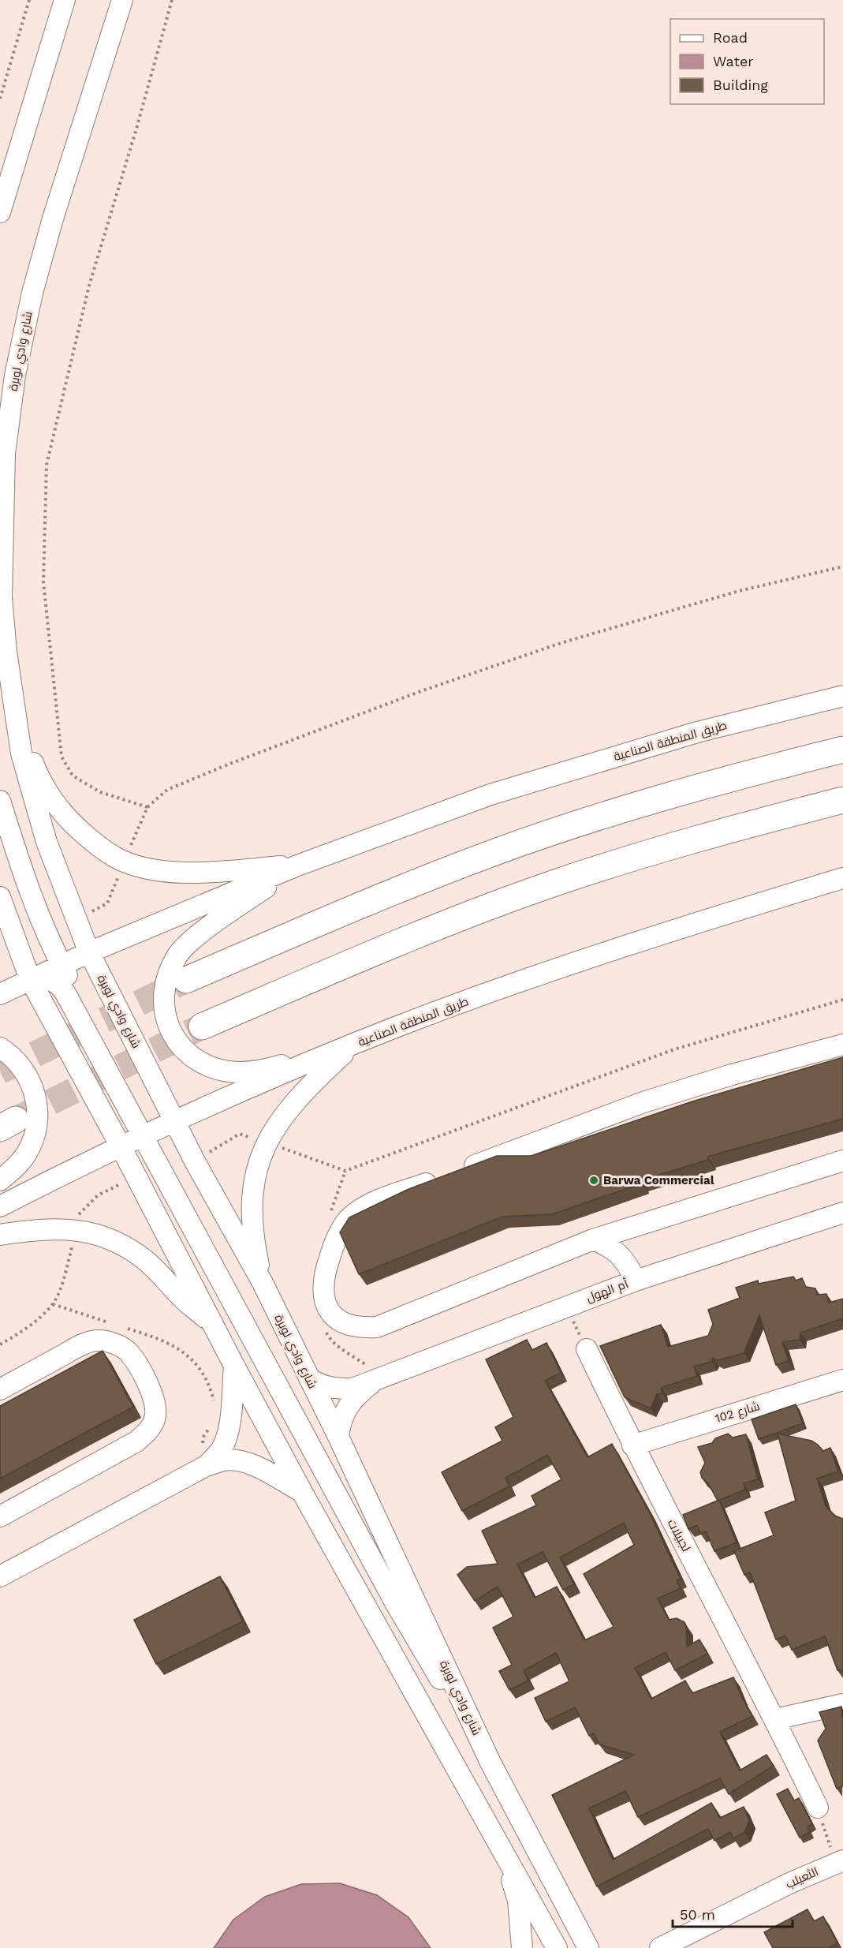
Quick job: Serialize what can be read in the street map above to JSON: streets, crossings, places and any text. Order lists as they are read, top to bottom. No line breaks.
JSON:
{"streets":{"street":["شارع وادي لوبرة","طريق المنطقة الصناعية","أم الهول","شارع 102","لجبيلات","الثعيلب"]},"crossings":[["شارع وادي لوبرة","طريق المنطقة الصناعية"],["شارع وادي لوبرة","أم الهول"],["شارع 102","لجبيلات"]],"places":["Barwa Commercial"],"legend":["Road","Water","Building"],"scale_bar":"50 m"}
